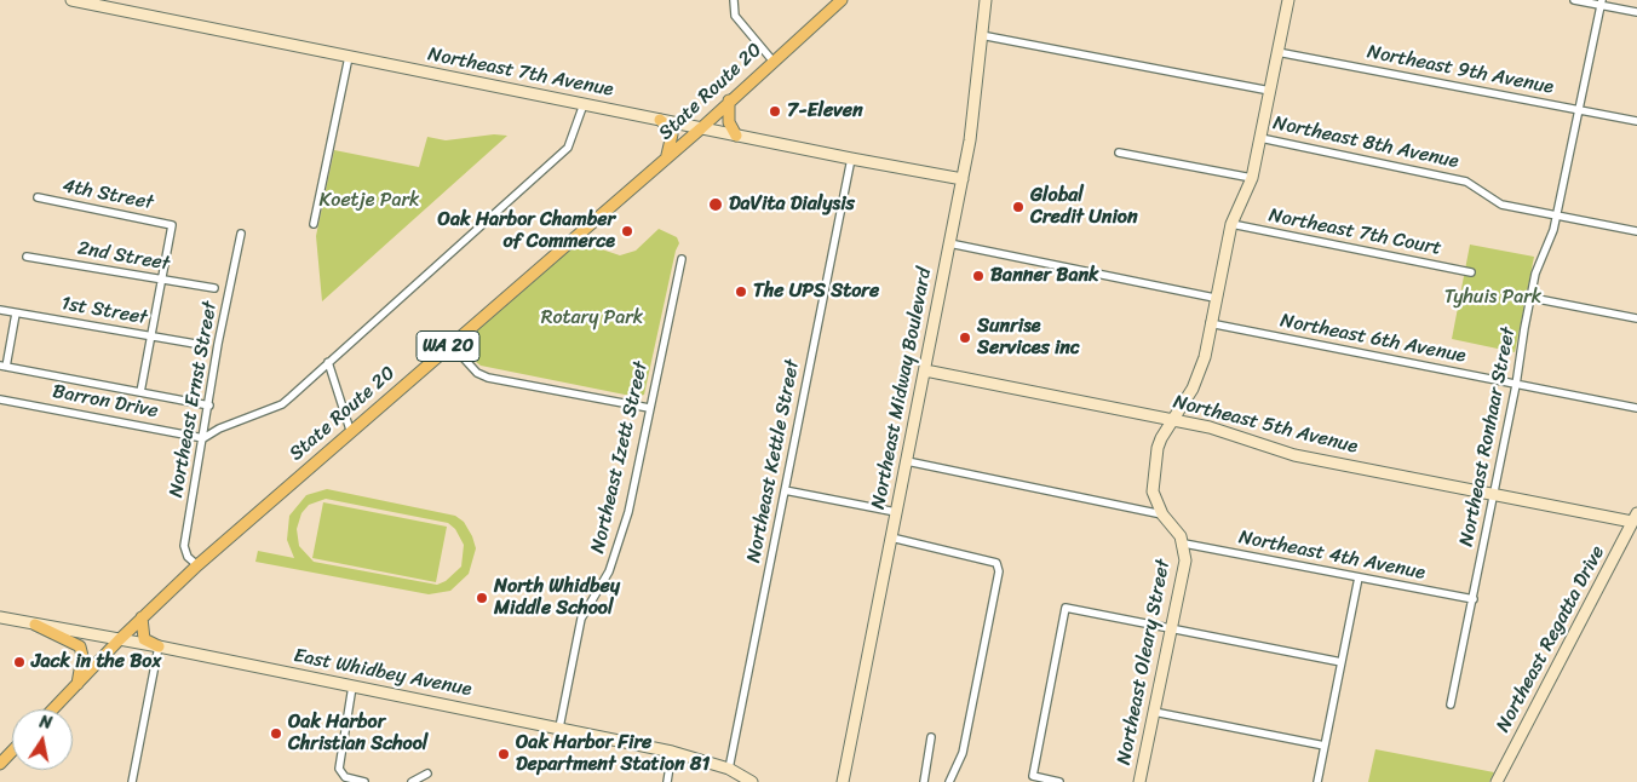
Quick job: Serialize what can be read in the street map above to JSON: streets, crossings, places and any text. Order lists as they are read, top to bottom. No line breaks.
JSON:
{"streets":{"main road":["State Route 20","WA 20"],"street":["Northeast 9th Avenue","Northeast 7th Avenue","Northeast 8th Avenue","4th Street","Northeast 7th Court","2nd Street","1st Street","Northeast 6th Avenue","Northeast Midway Boulevard","Northeast Ernst Street","Barron Drive","Northeast 5th Avenue","Northeast Ronhaar Street","Northeast Izett Street","Northeast Kettle Street","Northeast 4th Avenue","Northeast Regatta Drive","Northeast Oleary Street","East Whidbey Avenue"]},"crossings":[["Northeast 9th Avenue","Northeast Ronhaar Street"],["Northeast 9th Avenue","Northeast Oleary Street"],["Northeast 7th Avenue","State Route 20"],["Northeast 7th Avenue","Northeast Midway Boulevard"],["Northeast 7th Avenue","Northeast Kettle Street"],["State Route 20","Northeast Ernst Street"],["State Route 20","East Whidbey Avenue"],["Northeast 8th Avenue","Northeast Midway Boulevard"],["Northeast 8th Avenue","Northeast Ronhaar Street"],["Northeast 8th Avenue","Northeast Oleary Street"],["4th Street","2nd Street"],["Northeast 7th Court","Northeast Oleary Street"],["Northeast 6th Avenue","Northeast Ronhaar Street"],["Northeast 6th Avenue","Northeast Oleary Street"],["Northeast Midway Boulevard","Northeast 5th Avenue"],["Northeast Ernst Street","Barron Drive"],["Northeast 5th Avenue","Northeast Ronhaar Street"],["Northeast 5th Avenue","Northeast Regatta Drive"],["Northeast 5th Avenue","Northeast Oleary Street"],["Northeast Ronhaar Street","Northeast 4th Avenue"],["Northeast Izett Street","East Whidbey Avenue"],["Northeast Kettle Street","East Whidbey Avenue"],["Northeast 4th Avenue","Northeast Oleary Street"]],"parks":["Koetje Park","Tyhuis Park","Rotary Park"],"places":["7-Eleven","DaVita Dialysis","Global Credit Union","Oak Harbor Chamber of Commerce","Banner Bank","The UPS Store","Sunrise Services inc","North Whidbey Middle School","Jack in the Box","Oak Harbor Christian School","Oak Harbor Fire Department Station 81"],"north":"top"}
